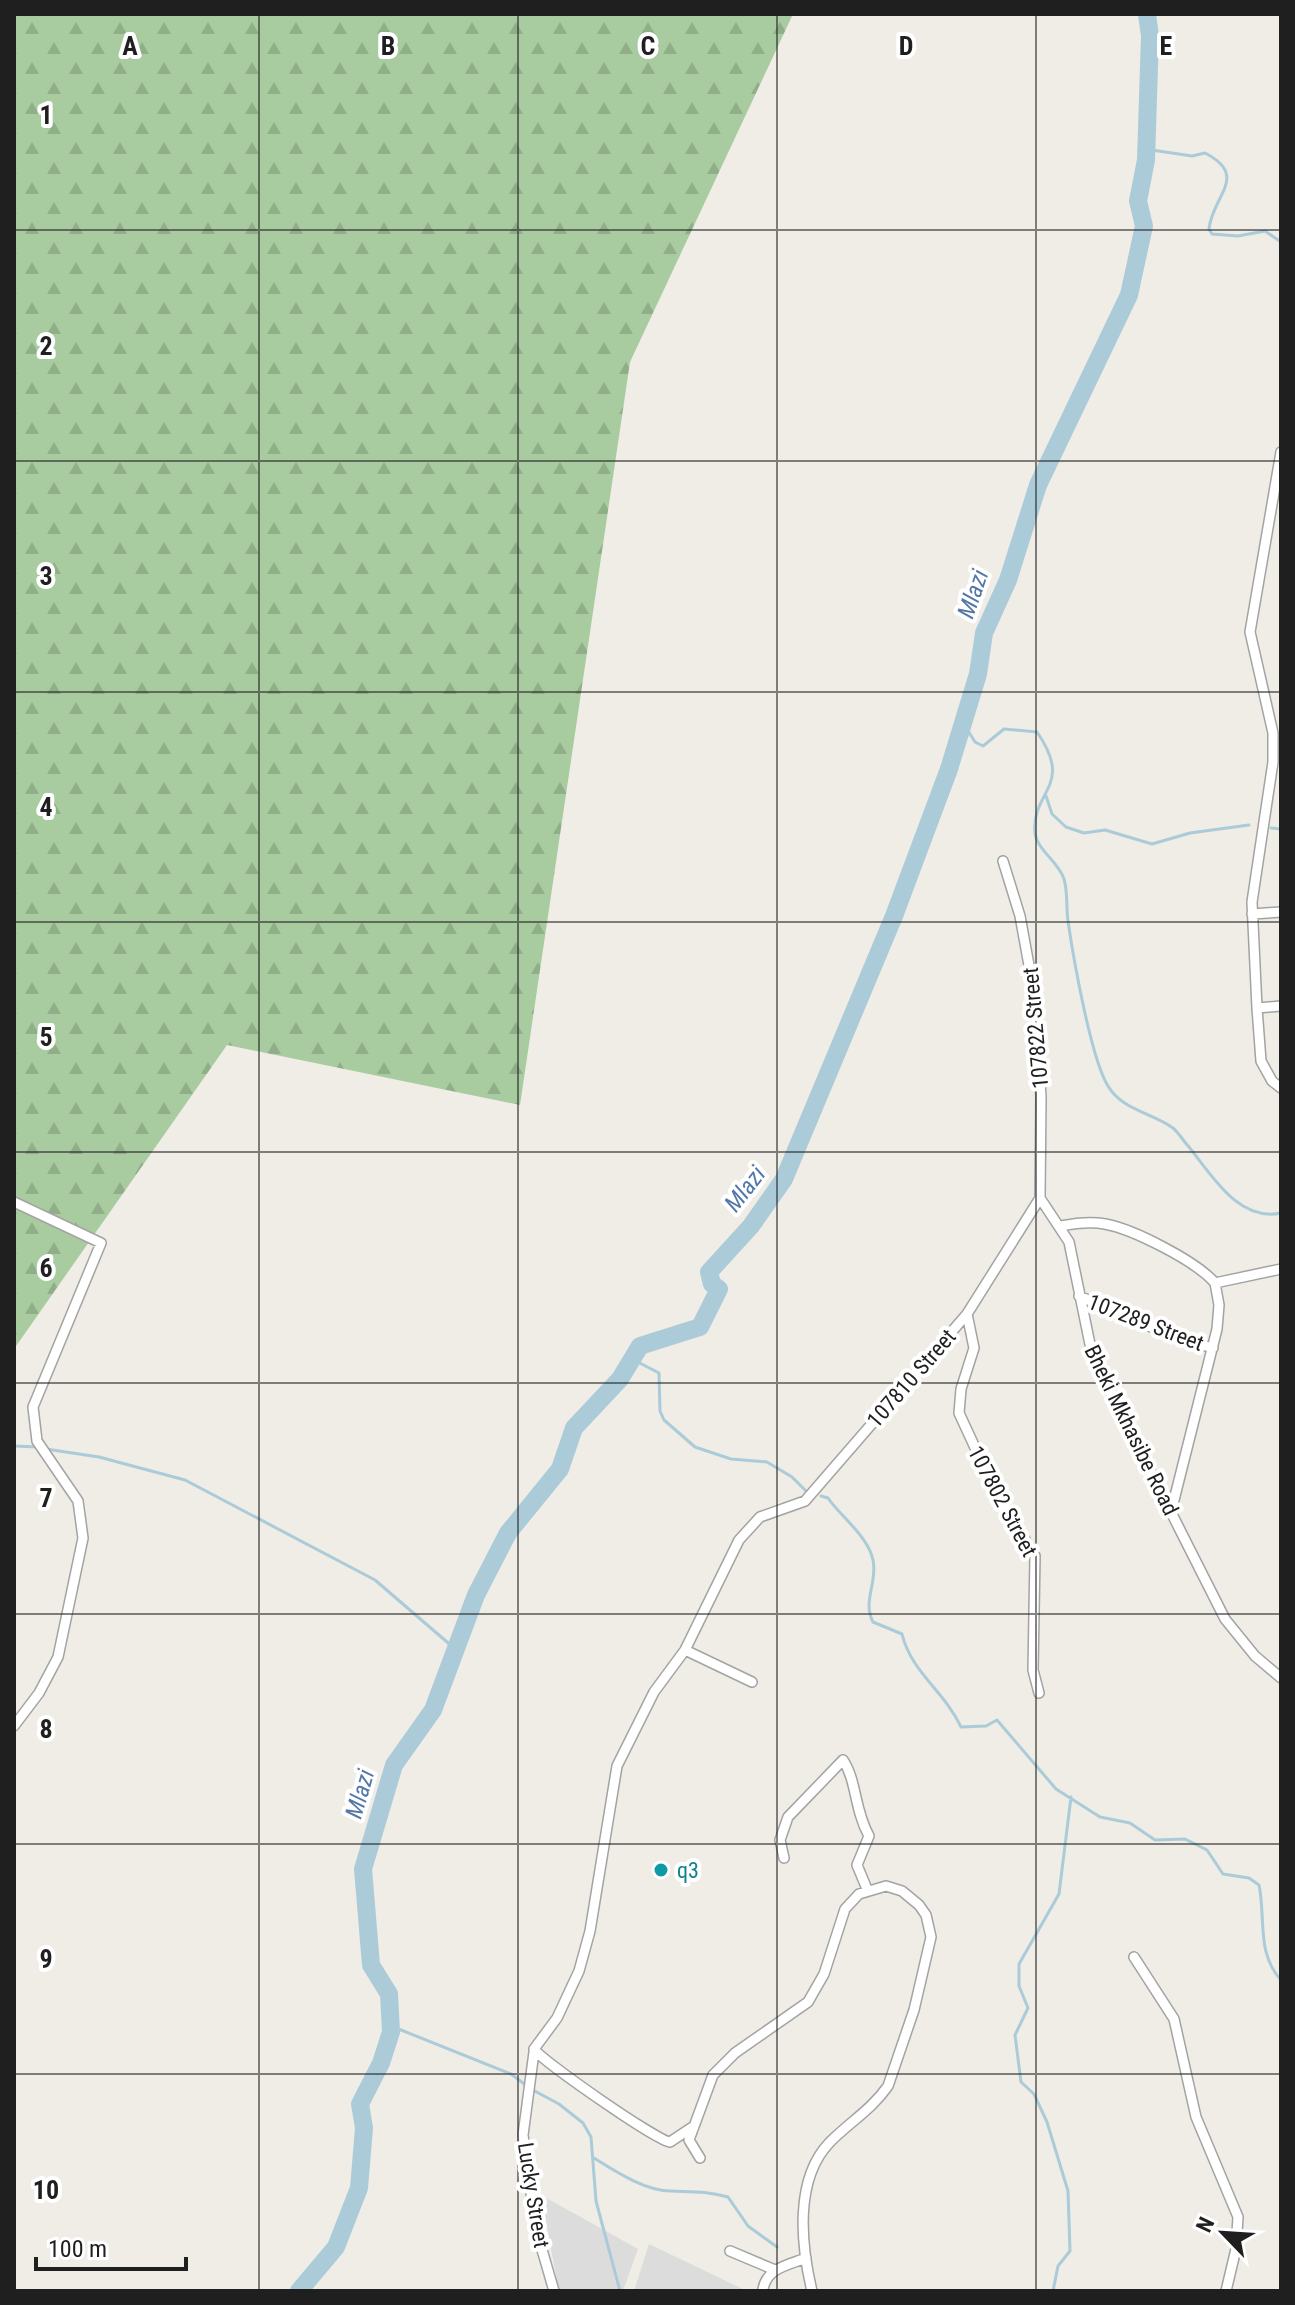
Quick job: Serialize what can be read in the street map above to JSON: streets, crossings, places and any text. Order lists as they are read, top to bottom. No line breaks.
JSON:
{"streets":{"street":["107822 Street","107289 Street","107810 Street","Bheki Mkhasibe Road","107802 Street","Lucky Street"]},"crossings":[["107822 Street","107810 Street"],["107822 Street","Bheki Mkhasibe Road"],["107289 Street","Bheki Mkhasibe Road"],["107810 Street","Bheki Mkhasibe Road"],["107810 Street","107802 Street"]],"water":["Mlazi"],"places":["q3"],"scale_bar":"100 m","north":"top left","grid":{"columns":["A","B","C","D","E"],"rows":["1","2","3","4","5","6","7","8","9","10"]}}
